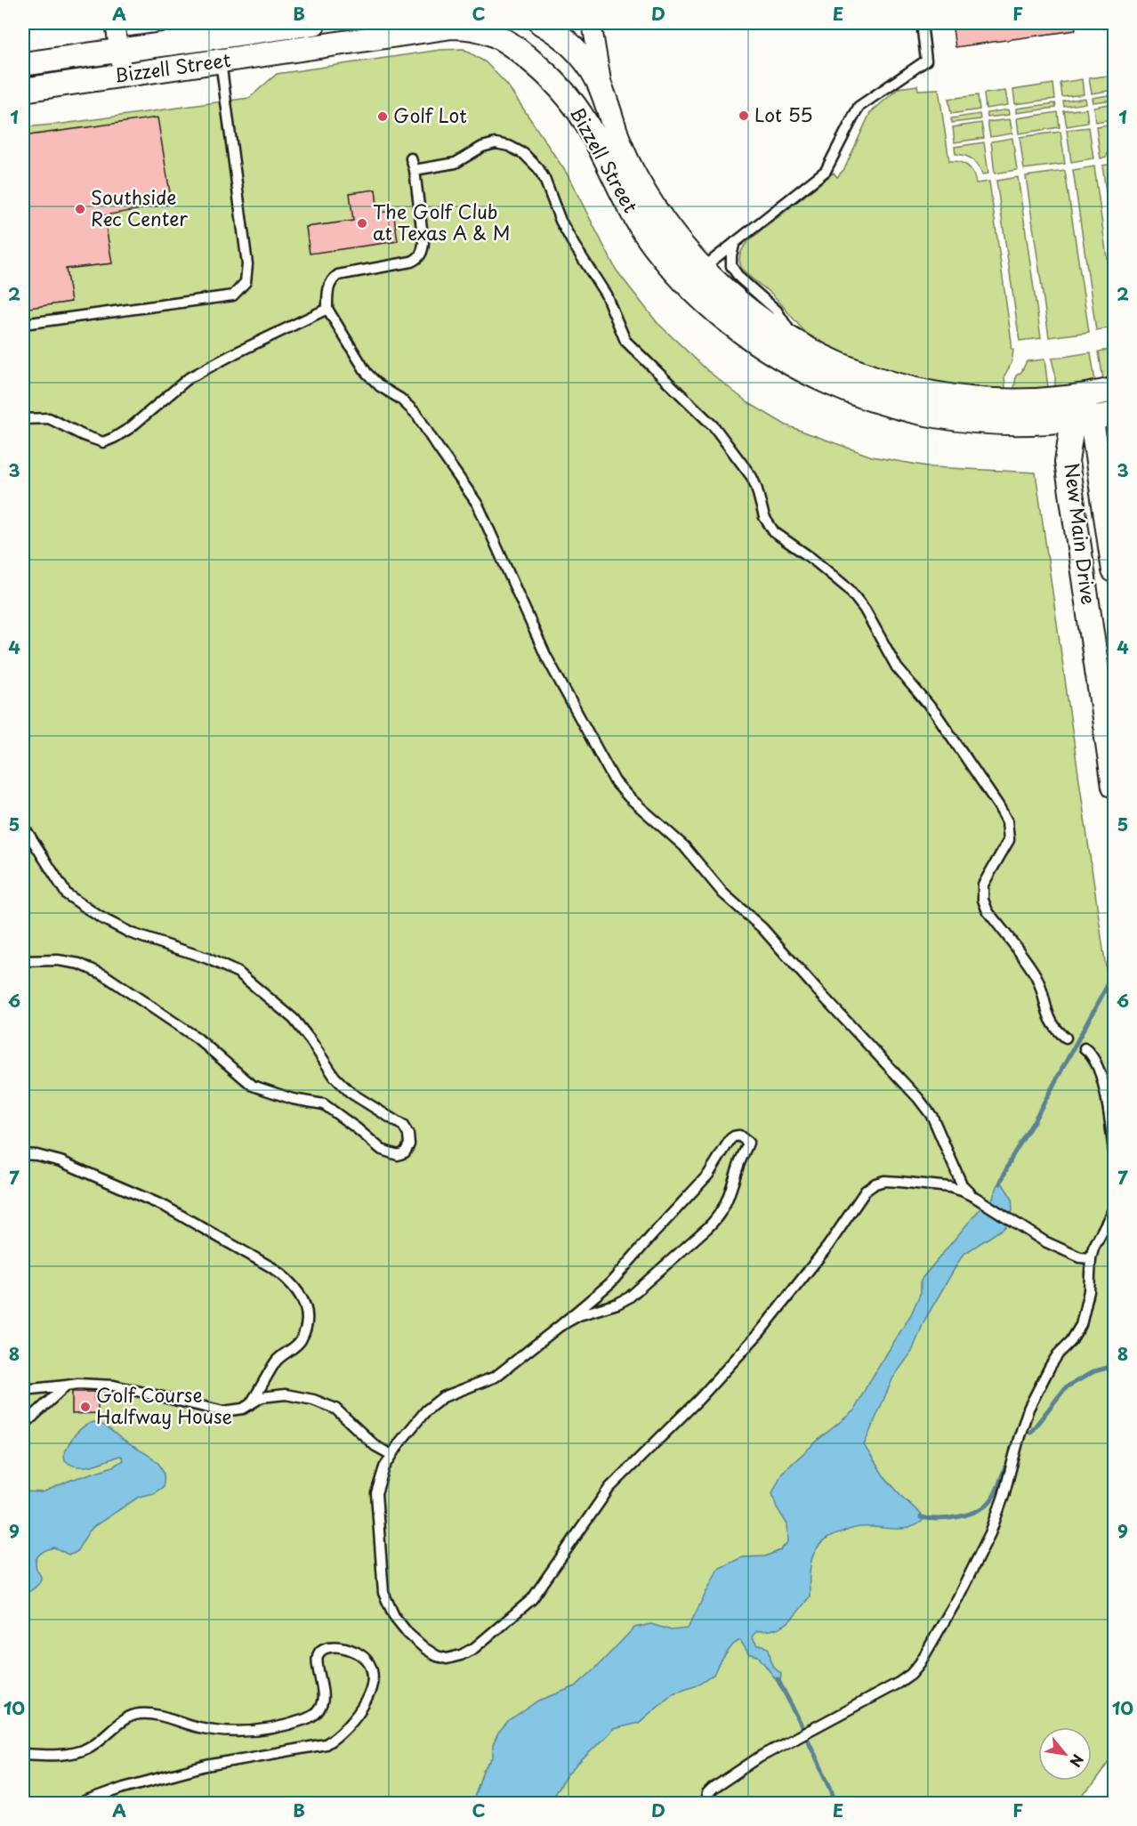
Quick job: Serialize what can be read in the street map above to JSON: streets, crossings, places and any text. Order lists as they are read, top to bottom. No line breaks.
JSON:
{"streets":{"street":["Bizzell Street","New Main Drive"]},"crossings":[["Bizzell Street","New Main Drive"]],"places":["Lot 55","Golf Lot","Southside Rec Center","The Golf Club at Texas A & M","Golf Course Halfway House"],"north":"bottom right","grid":{"columns":["A","B","C","D","E","F"],"rows":["1","2","3","4","5","6","7","8","9","10"]}}
